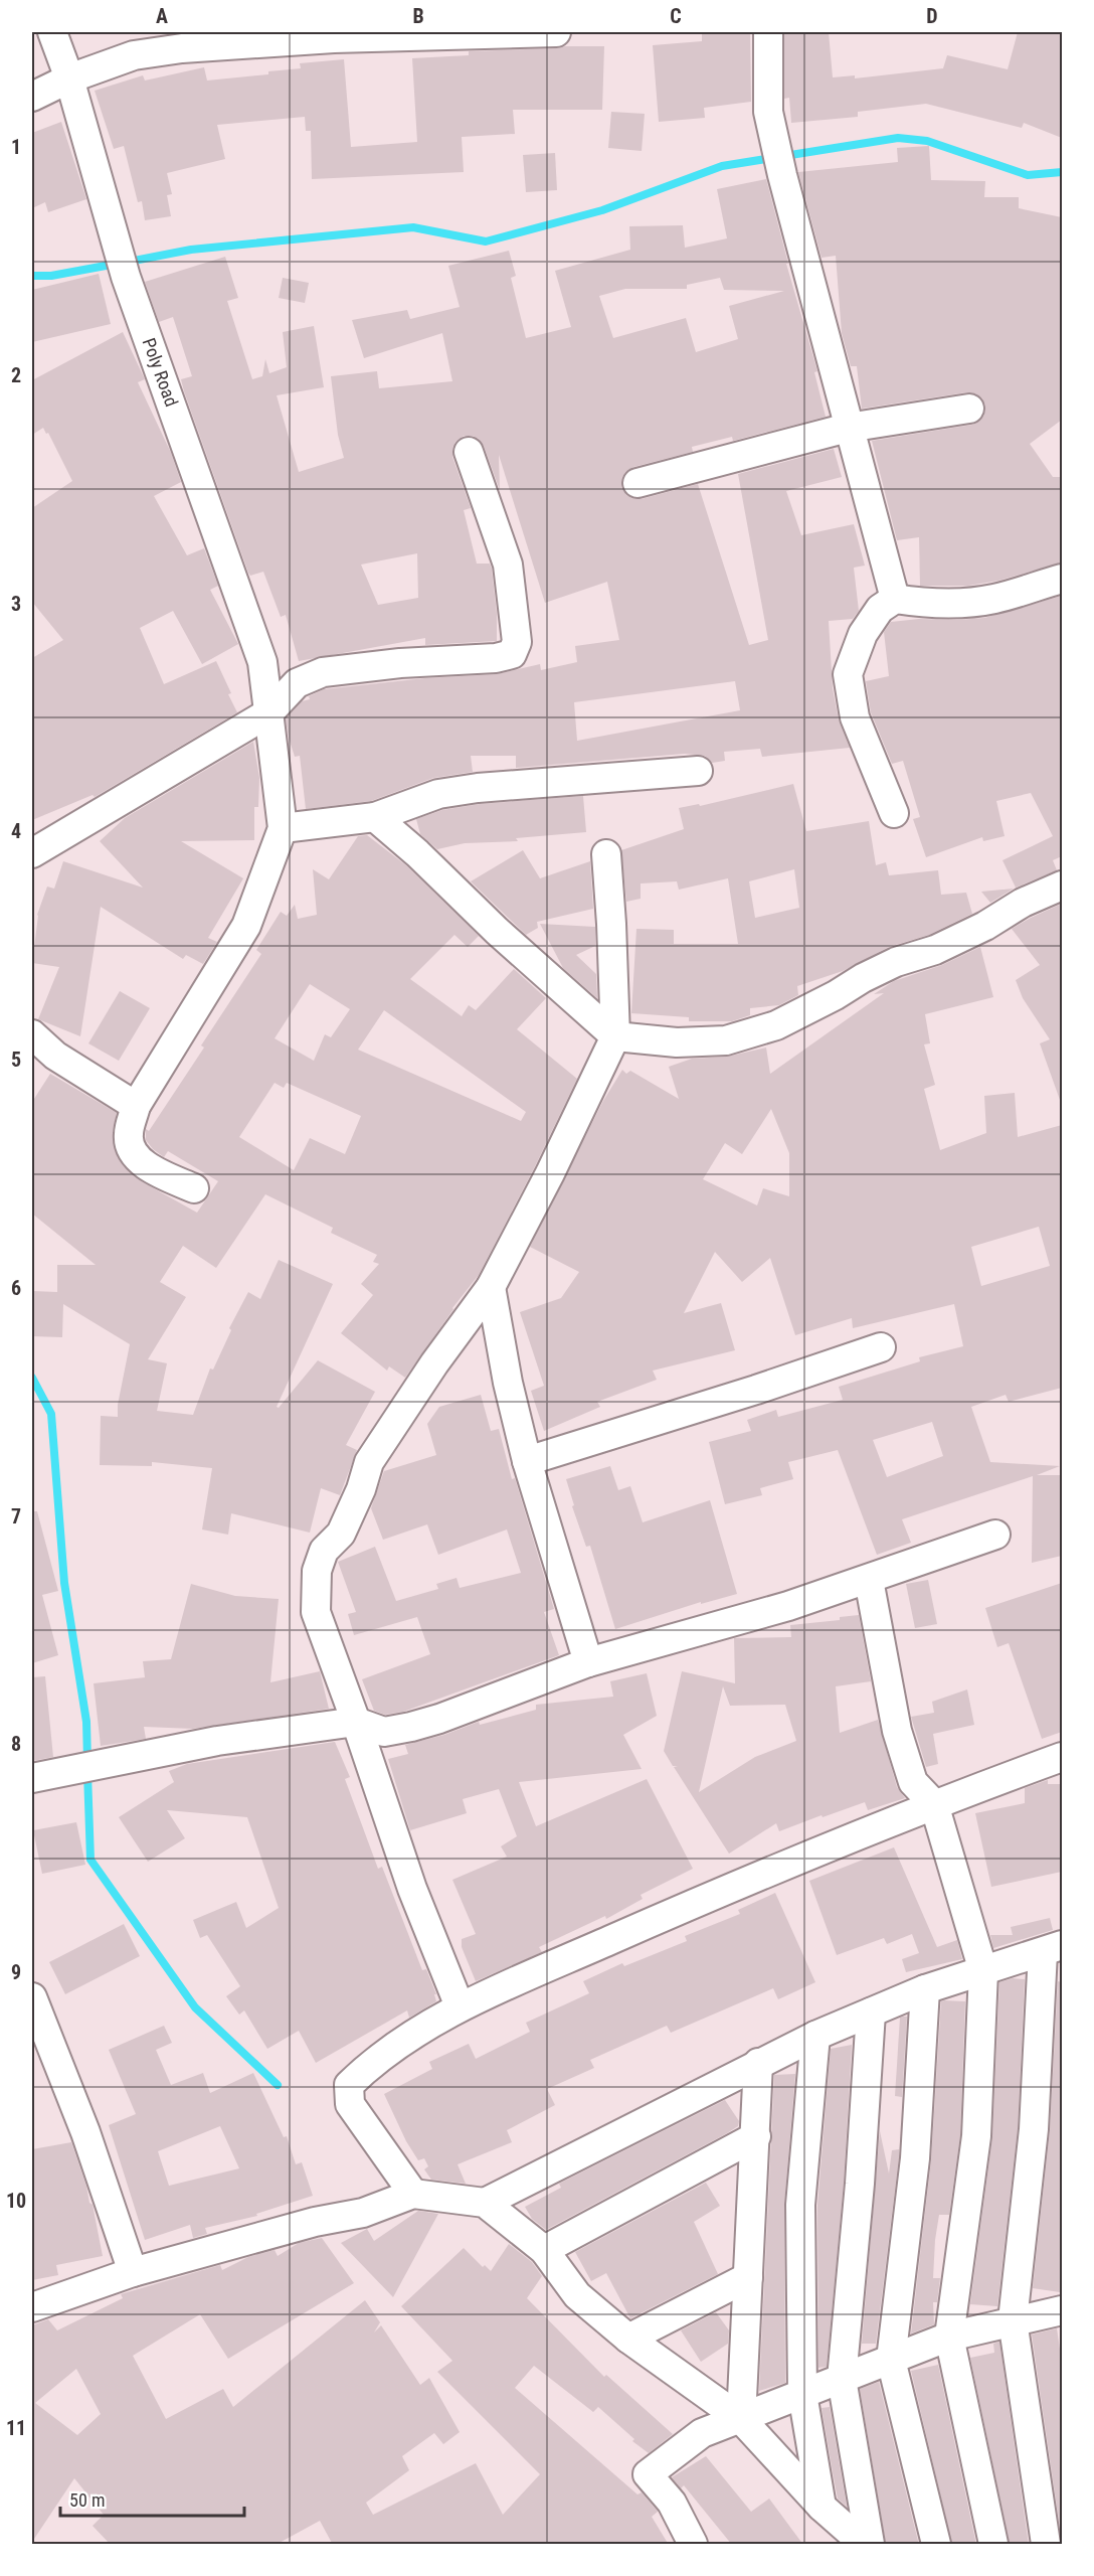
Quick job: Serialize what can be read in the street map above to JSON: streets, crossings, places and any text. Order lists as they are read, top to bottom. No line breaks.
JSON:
{"streets":{"street":["Poly Road"]},"scale_bar":"50 m","grid":{"columns":["A","B","C","D"],"rows":["1","2","3","4","5","6","7","8","9","10","11"]}}
